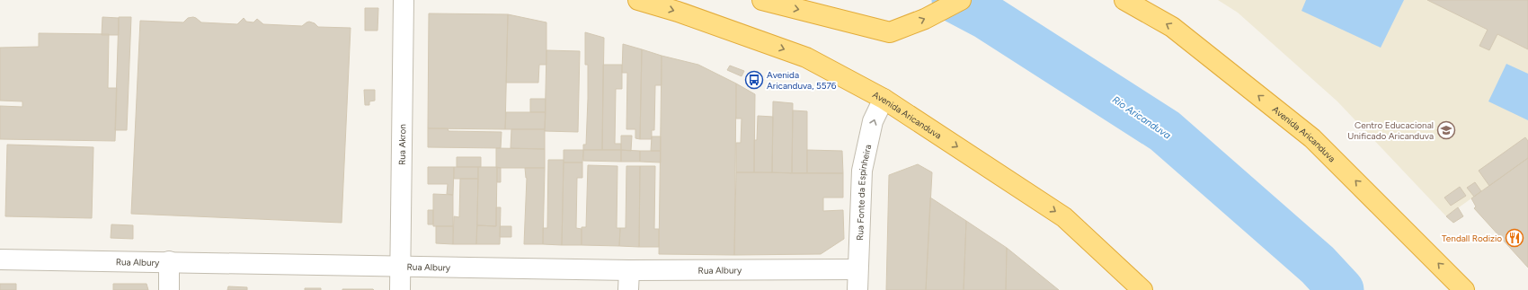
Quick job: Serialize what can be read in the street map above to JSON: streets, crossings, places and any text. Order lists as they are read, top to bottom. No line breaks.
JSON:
{"streets":{"highway":["Avenida Aricanduva"],"street":["Rua Akron","Rua Fonte da Espinheira","Rua Albury"]},"crossings":[["Avenida Aricanduva","Rua Fonte da Espinheira"],["Rua Akron","Rua Albury"],["Rua Fonte da Espinheira","Rua Albury"]],"one_way":["Rua Fonte da Espinheira"],"water":["Rio Aricanduva"],"places":{"bus stop":["Avenida Aricanduva, 5576"],"school or university":["Centro Educacional Unificado Aricanduva"],"restaurant":["Tendall Rodizio"]}}
